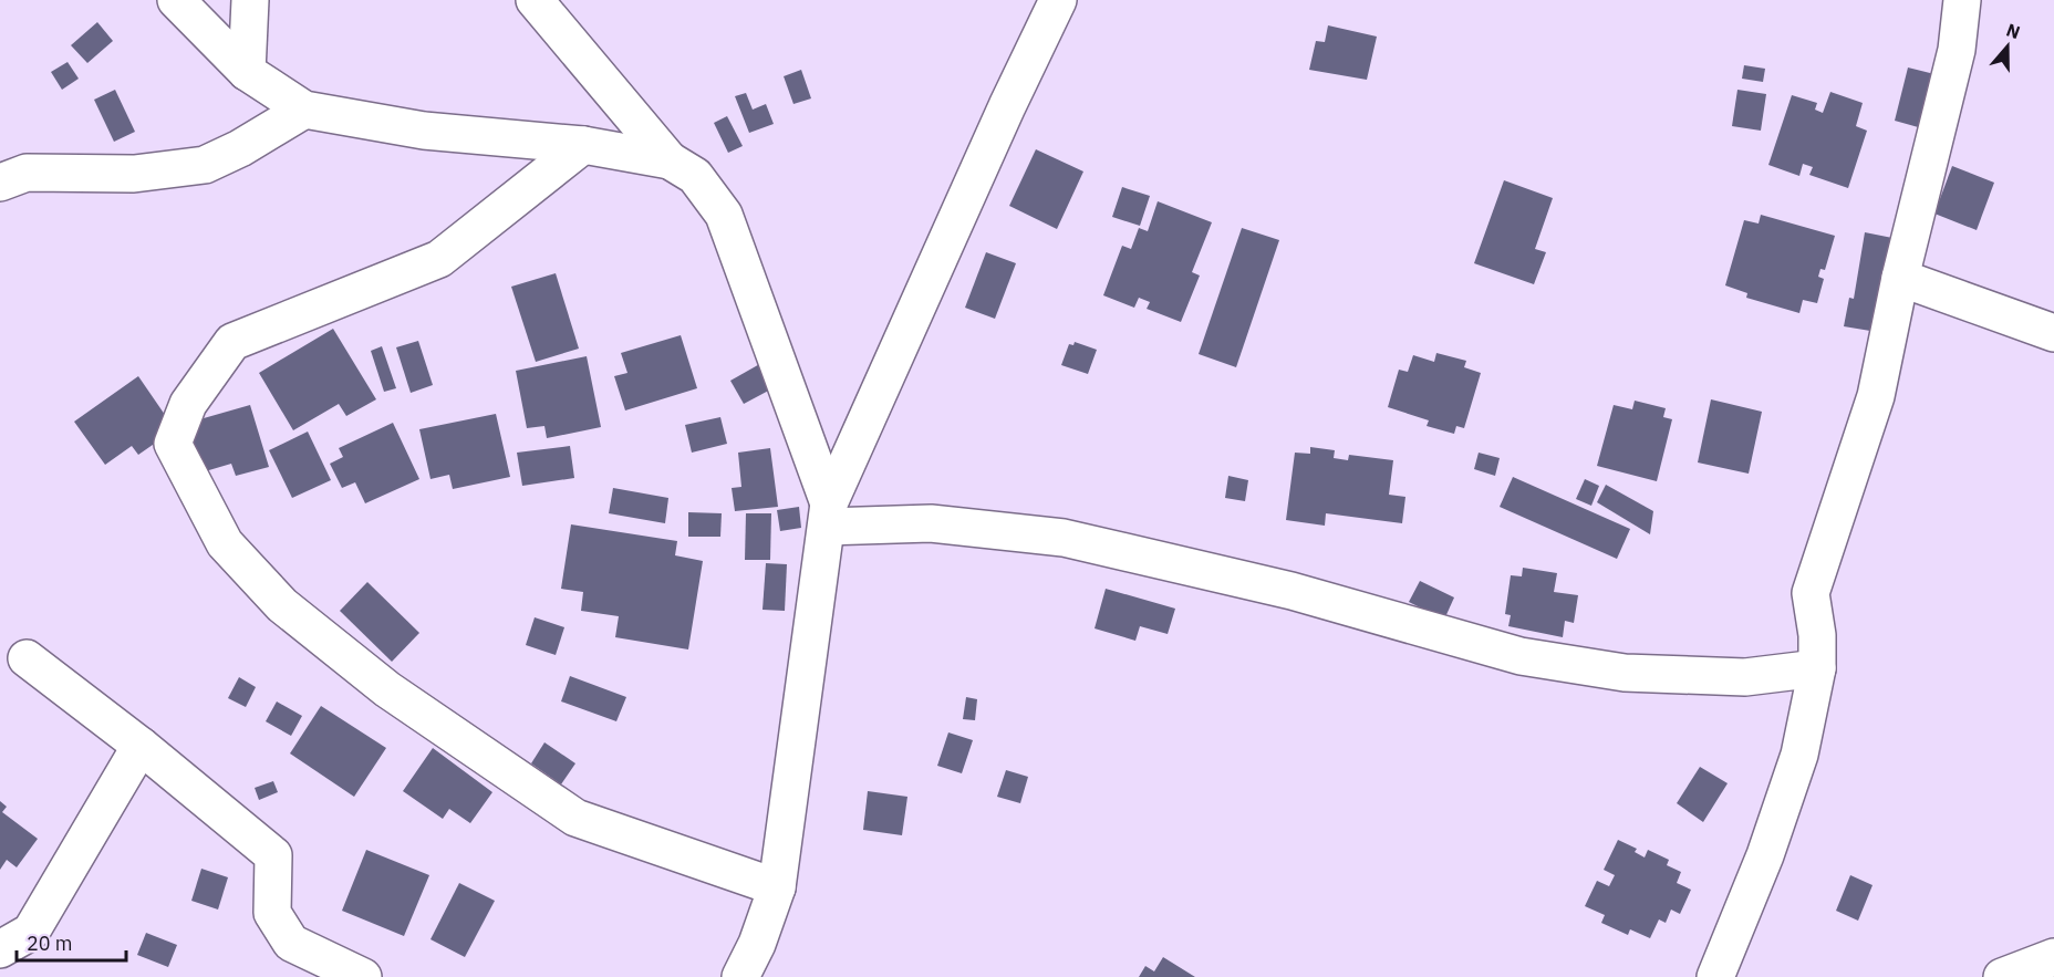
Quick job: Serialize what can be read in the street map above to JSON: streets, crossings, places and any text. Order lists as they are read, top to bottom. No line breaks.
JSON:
{"scale_bar":"20 m","north":"top"}
